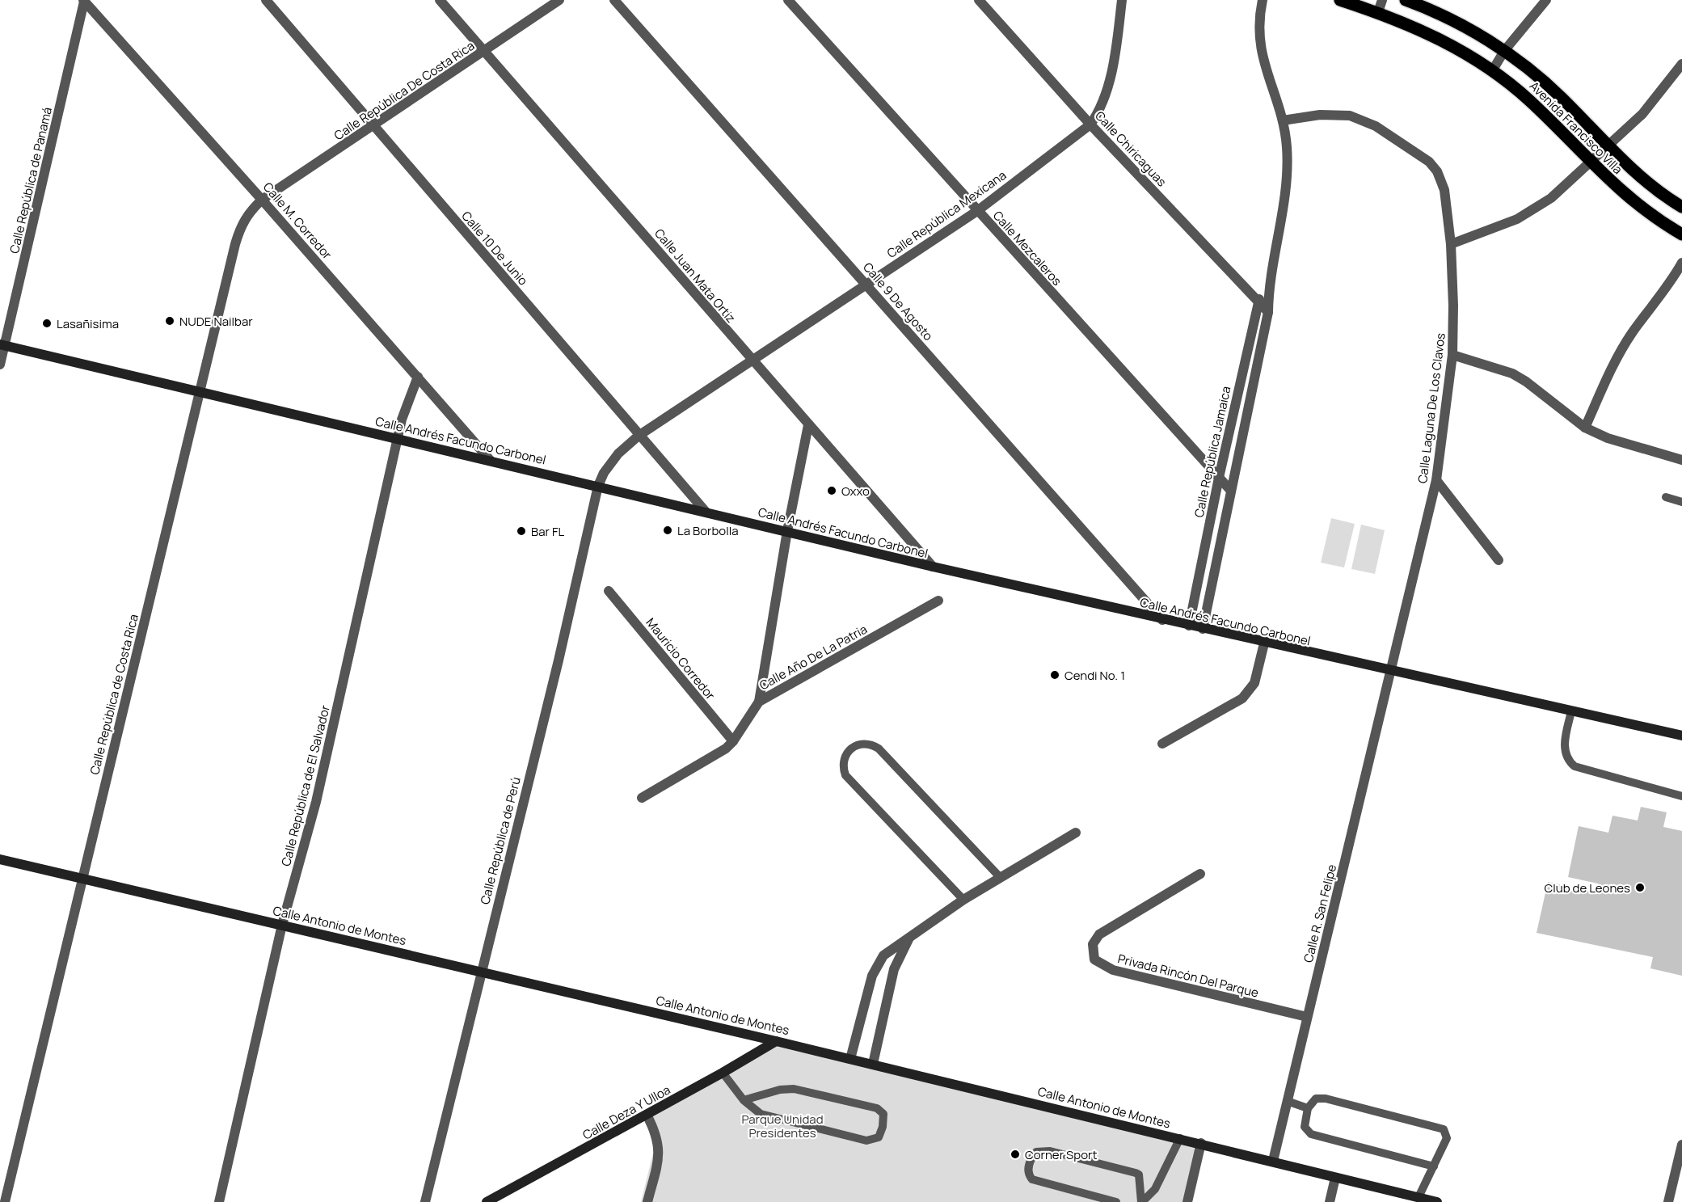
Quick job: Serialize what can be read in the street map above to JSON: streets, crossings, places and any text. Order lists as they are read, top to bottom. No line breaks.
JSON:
{"streets":{"main road":["Avenida Francisco Villa","Calle Andrés Facundo Carbonel","Calle Antonio de Montes","Calle Deza Y Ulloa"],"street":["Calle República De Costa Rica","Calle Chiricaguas","Calle República de Panamá","Calle República Mexicana","Calle M. Corredor","Calle 10 De Junio","Calle Mezcaleros","Calle Juan Mata Ortiz","Calle 9 De Agosto","Calle Laguna De Los Clavos","Calle República Jamaica","Calle Año De La Patria","Mauricio Corredor","Calle República de Costa Rica","Calle República de El Salvador","Calle República de Perú","Calle R. San Felipe","Privada Rincón Del Parque"]},"crossings":[["Calle República De Costa Rica","Calle M. Corredor"],["Calle República De Costa Rica","Calle 10 De Junio"],["Calle República De Costa Rica","Calle Juan Mata Ortiz"],["Calle República De Costa Rica","Calle República de Costa Rica"],["Calle Chiricaguas","Calle República Mexicana"],["Calle Chiricaguas","Calle República Jamaica"],["Calle República de Panamá","Calle M. Corredor"],["Calle República de Panamá","Calle Andrés Facundo Carbonel"],["Calle República Mexicana","Calle 10 De Junio"],["Calle República Mexicana","Calle Mezcaleros"],["Calle República Mexicana","Calle Juan Mata Ortiz"],["Calle República Mexicana","Calle 9 De Agosto"],["Calle República Mexicana","Calle Andrés Facundo Carbonel"],["Calle República Mexicana","Calle República de Perú"],["Calle M. Corredor","Calle Andrés Facundo Carbonel"],["Calle M. Corredor","Calle República de Costa Rica"],["Calle M. Corredor","Calle República de El Salvador"],["Calle 10 De Junio","Calle Andrés Facundo Carbonel"],["Calle Mezcaleros","Calle República Jamaica"],["Calle Juan Mata Ortiz","Calle Andrés Facundo Carbonel"],["Calle 9 De Agosto","Calle Andrés Facundo Carbonel"],["Calle Laguna De Los Clavos","Calle Andrés Facundo Carbonel"],["Calle Laguna De Los Clavos","Calle República Jamaica"],["Calle Laguna De Los Clavos","Calle R. San Felipe"],["Calle Andrés Facundo Carbonel","Calle República Jamaica"],["Calle Andrés Facundo Carbonel","Calle República de Costa Rica"],["Calle Andrés Facundo Carbonel","Calle República de El Salvador"],["Calle Andrés Facundo Carbonel","Calle República de Perú"],["Calle Andrés Facundo Carbonel","Calle R. San Felipe"],["Calle Año De La Patria","Mauricio Corredor"],["Calle República de Costa Rica","Calle Antonio de Montes"],["Calle República de El Salvador","Calle Antonio de Montes"],["Calle República de Perú","Calle Antonio de Montes"],["Calle R. San Felipe","Calle Antonio de Montes"],["Calle R. San Felipe","Privada Rincón Del Parque"],["Calle Antonio de Montes","Calle Deza Y Ulloa"]],"parks":["Parque Unidad Presidentes"],"places":["NUDE Nailbar","Lasañisima","Oxxo","La Borbolla","Bar FL","Cendi No. 1","Club de Leones","Corner Sport"]}
